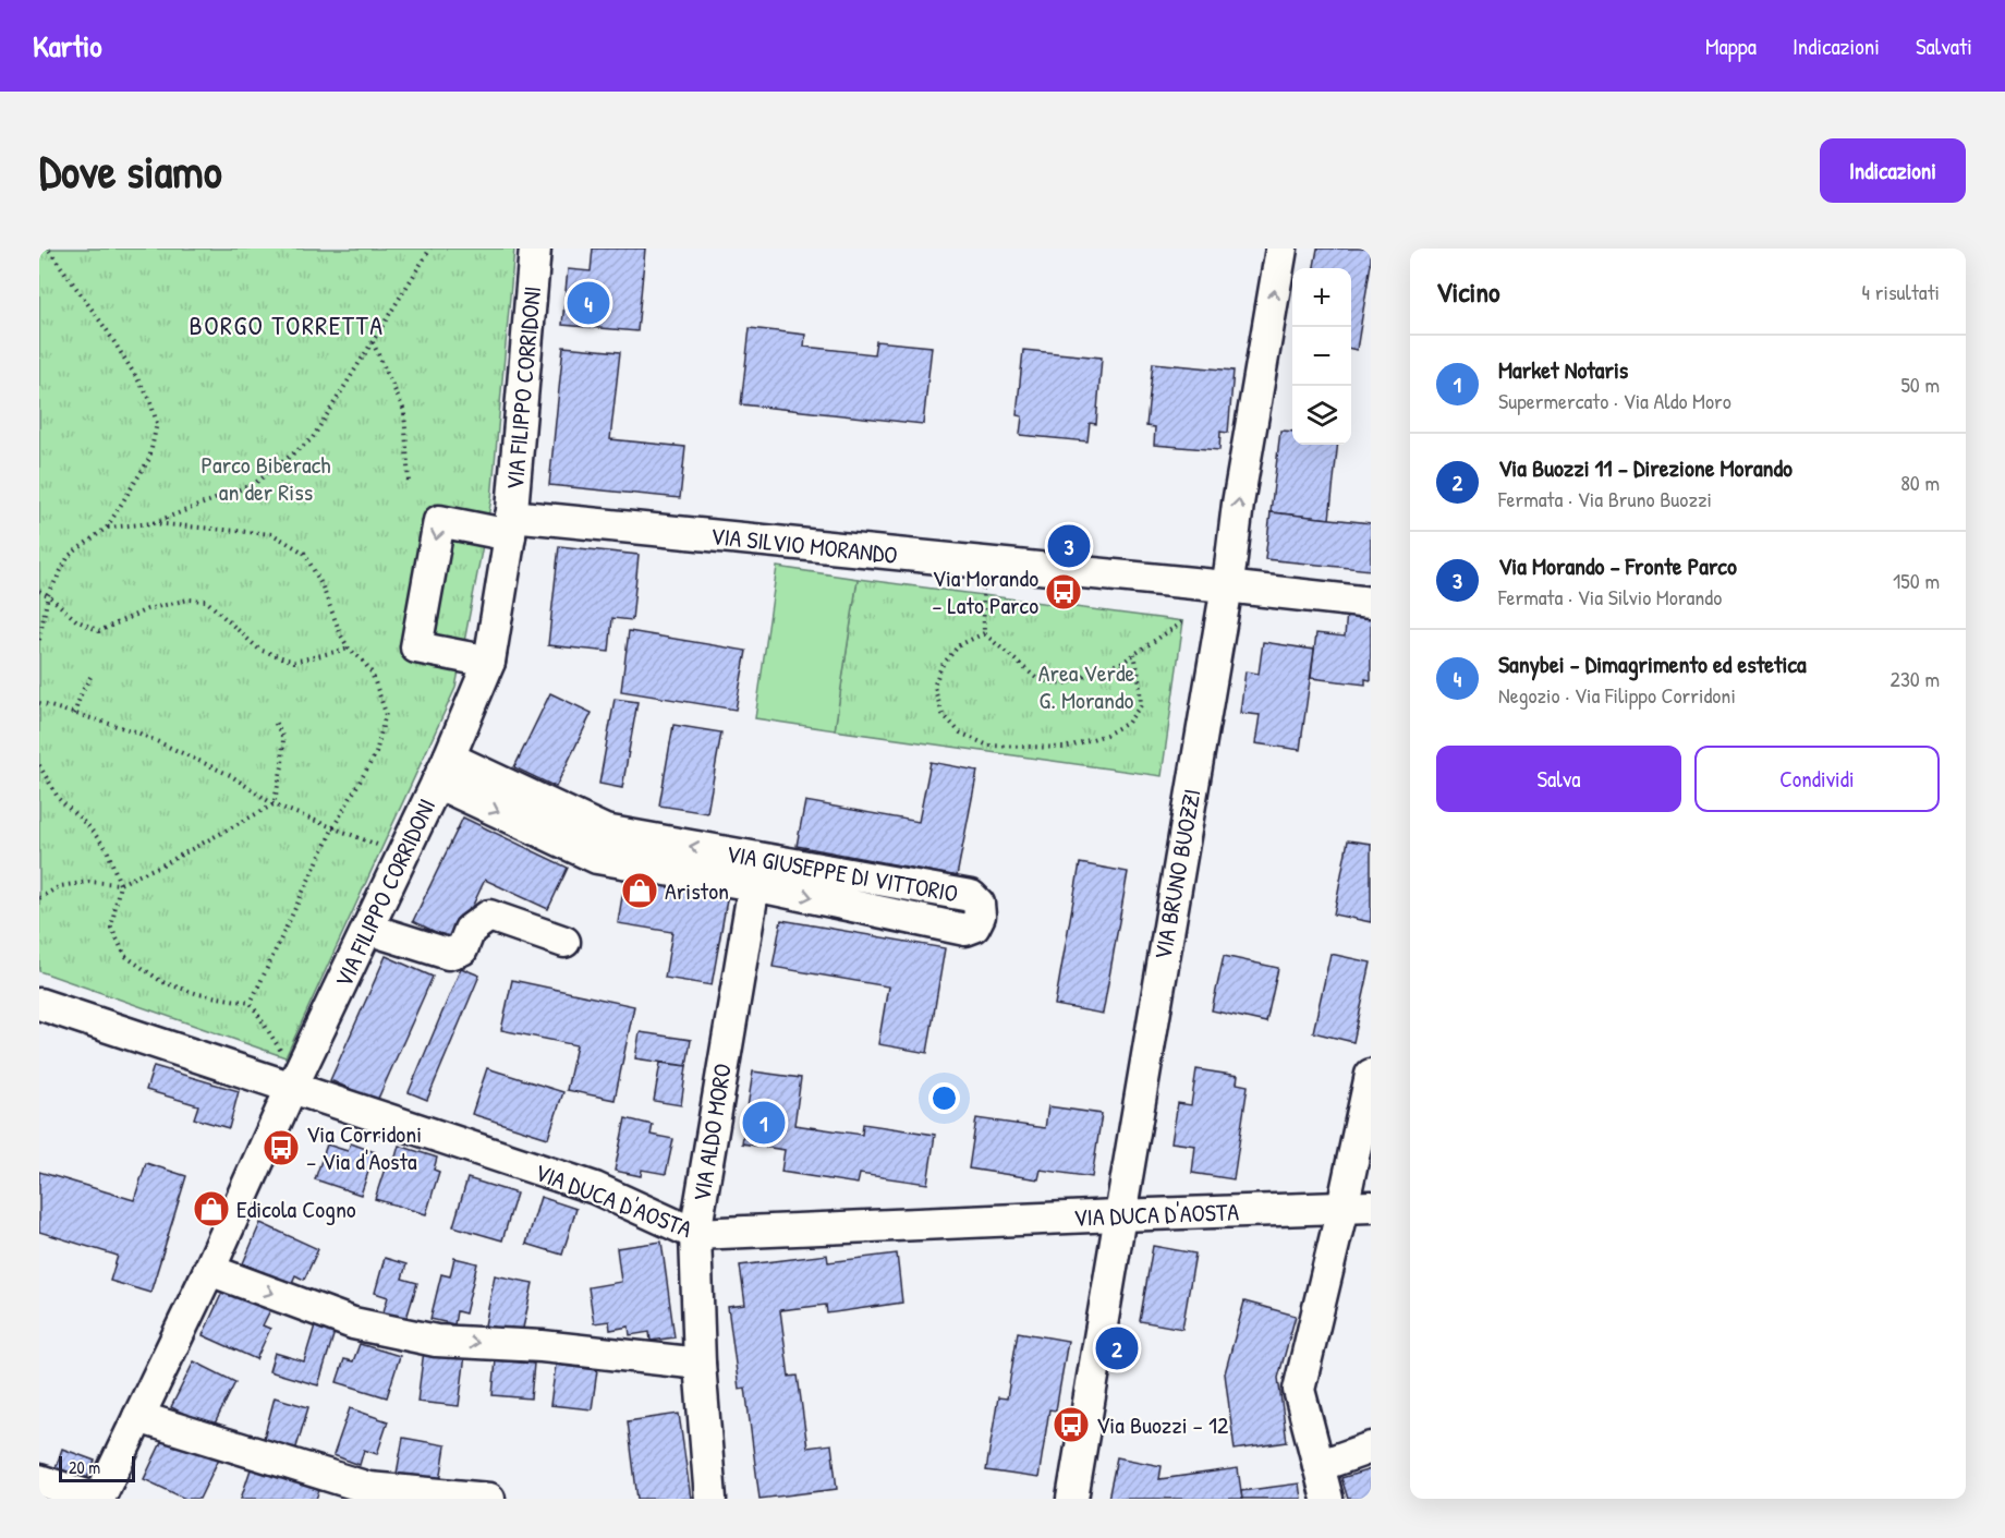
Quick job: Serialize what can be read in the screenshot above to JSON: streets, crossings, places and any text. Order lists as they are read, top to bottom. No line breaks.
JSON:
{"streets":{"street":["VIA FILIPPO CORRIDONI","VIA SILVIO MORANDO","VIA GIUSEPPE DI VITTORIO","VIA BRUNO BUOZZI","VIA ALDO MORO","VIA DUCA D'AOSTA"]},"crossings":[["VIA FILIPPO CORRIDONI","VIA SILVIO MORANDO"],["VIA FILIPPO CORRIDONI","VIA GIUSEPPE DI VITTORIO"],["VIA FILIPPO CORRIDONI","VIA DUCA D'AOSTA"],["VIA SILVIO MORANDO","VIA BRUNO BUOZZI"],["VIA GIUSEPPE DI VITTORIO","VIA ALDO MORO"],["VIA BRUNO BUOZZI","VIA DUCA D'AOSTA"],["VIA ALDO MORO","VIA DUCA D'AOSTA"]],"districts":["BORGO TORRETTA"],"parks":["Parco Biberach an der Riss","Area Verde G. Morando"],"places":{"bus stop":["Via Morando – Lato Parco","Via Corridoni – Via d'Aosta","Via Buozzi – 12"],"shop":["Ariston","Edicola Cogno"]},"scale_bar":"20 m","page":{"header":"Kartio","nav":["Mappa","Indicazioni","Salvati"],"buttons":["Indicazioni",["Salva","Condividi"]],"title":"Dove siamo","heading":["Vicino","4 risultati"],"map_buttons":["+","−"],"pins":["4","3","1","2"],"list":[{"mark":"1","name":"Market Notaris","note":"Supermercato · Via Aldo Moro","value":"50 m"},{"mark":"2","name":"Via Buozzi 11 – Direzione Morando","note":"Fermata · Via Bruno Buozzi","value":"80 m"},{"mark":"3","name":"Via Morando – Fronte Parco","note":"Fermata · Via Silvio Morando","value":"150 m"},{"mark":"4","name":"Sanybei - Dimagrimento ed estetica","note":"Negozio · Via Filippo Corridoni","value":"230 m"}],"scale":"20 m"}}
